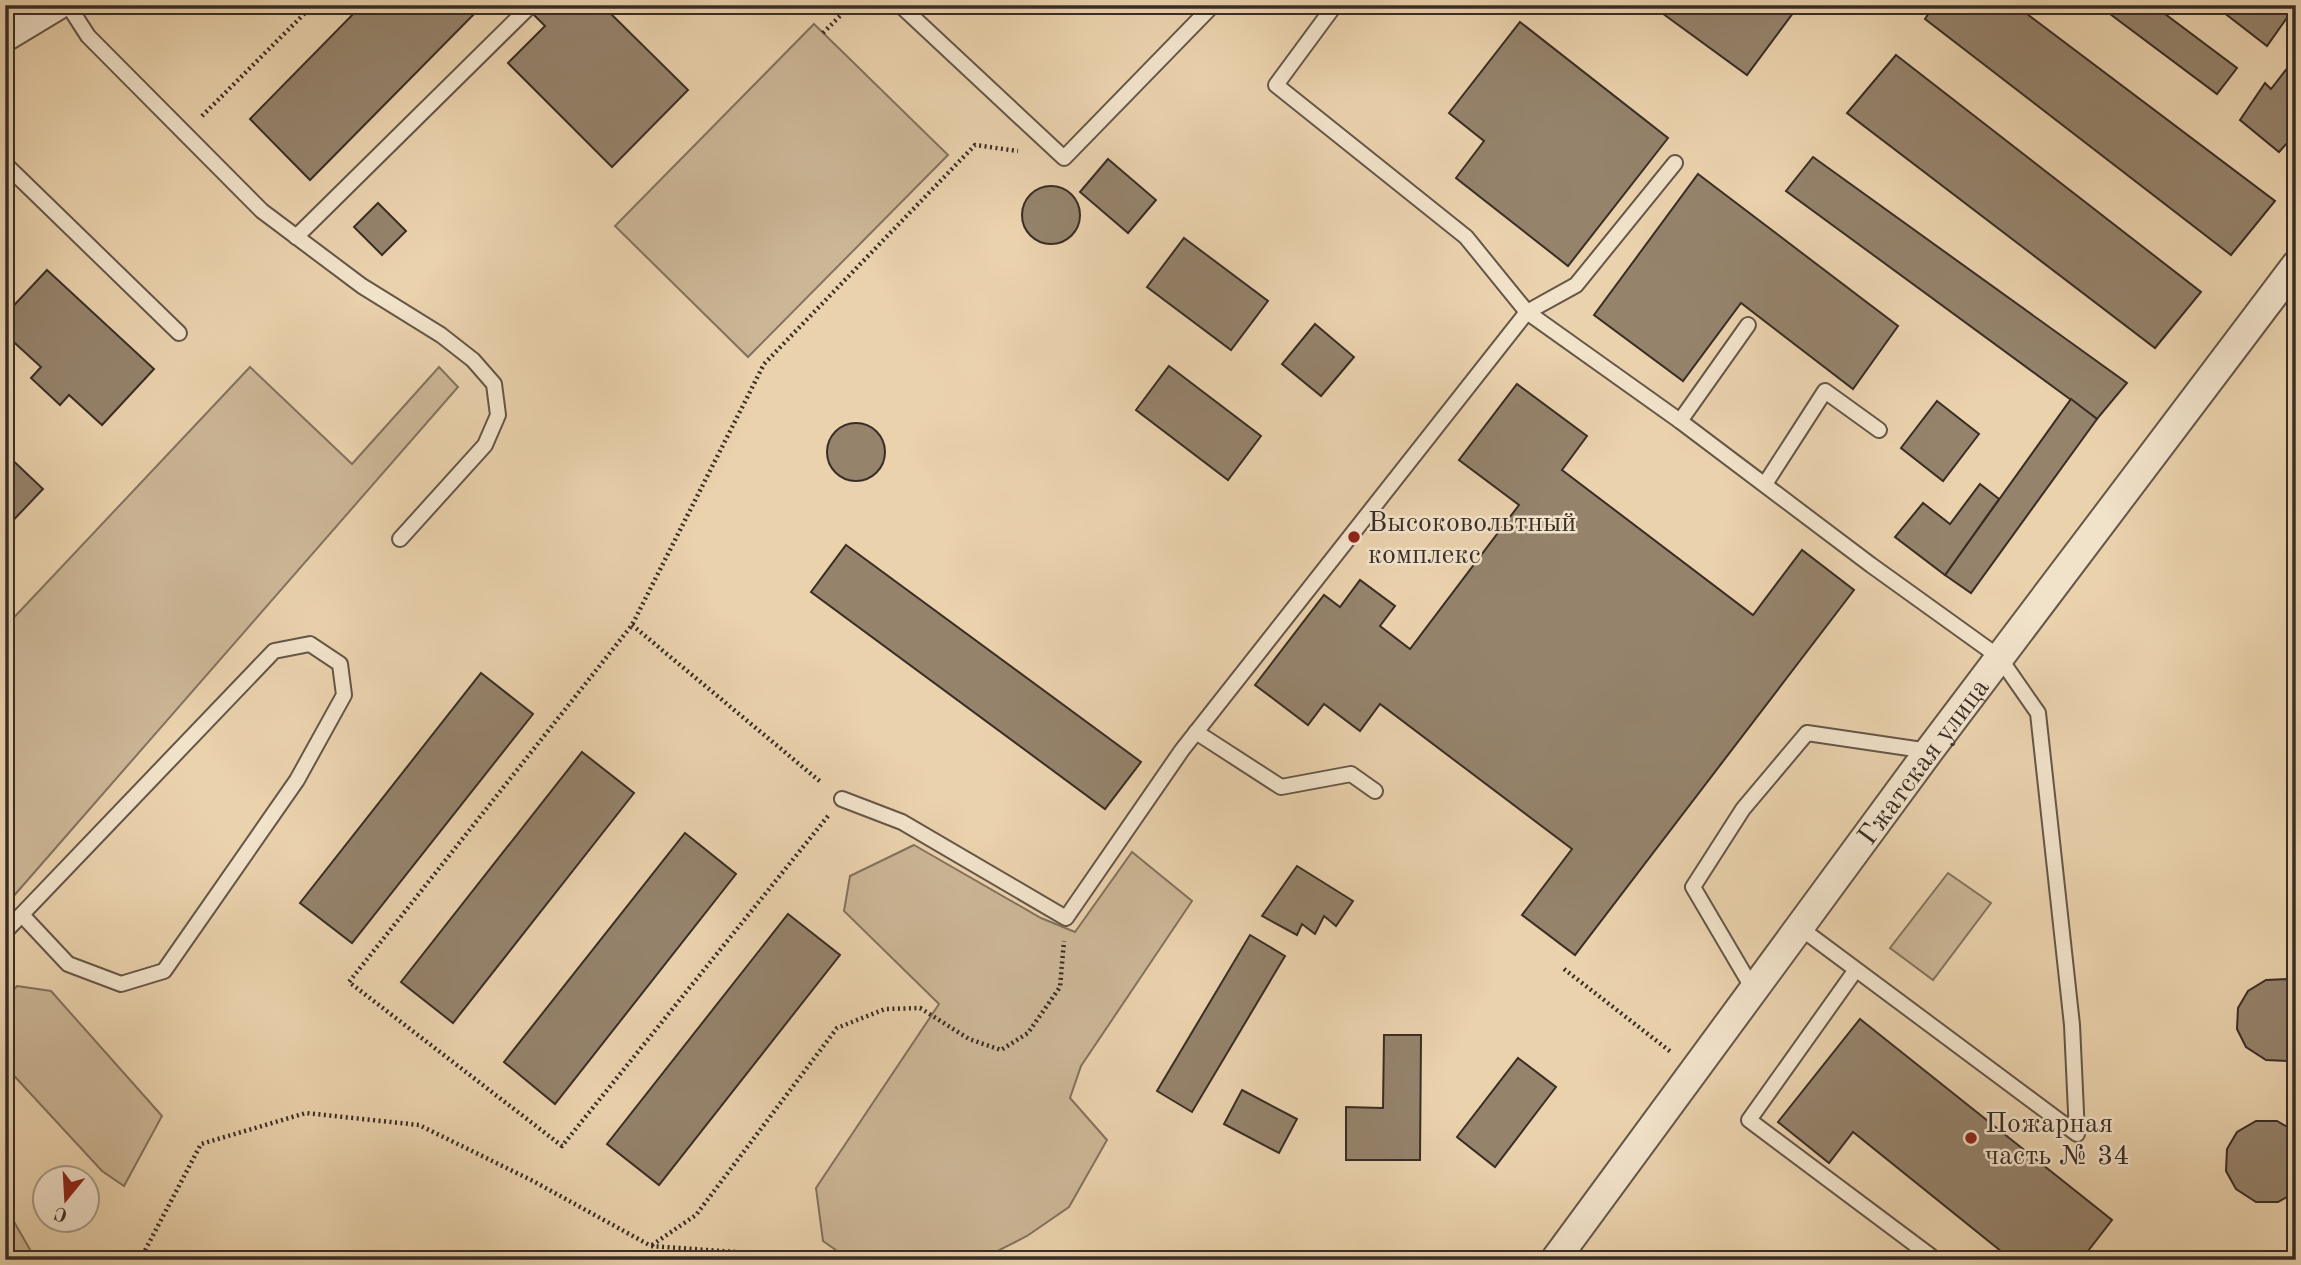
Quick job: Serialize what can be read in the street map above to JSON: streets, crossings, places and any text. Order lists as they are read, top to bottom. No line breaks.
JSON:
{"streets":{"street":["Гжатская улица"]},"places":["Высоковольтный комплекc","Пожарная часть № 34"],"north":"bottom"}
